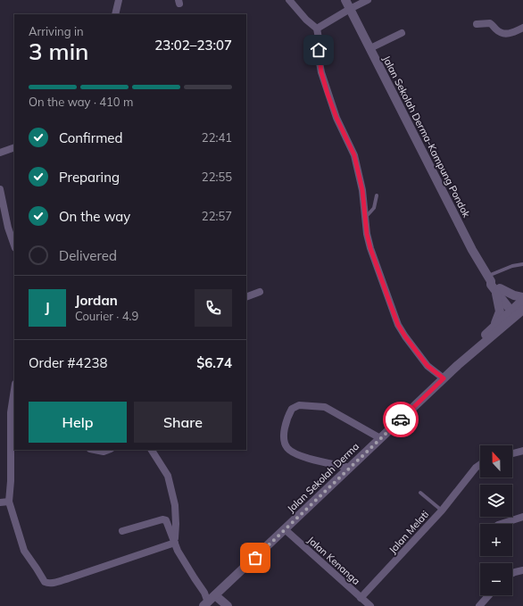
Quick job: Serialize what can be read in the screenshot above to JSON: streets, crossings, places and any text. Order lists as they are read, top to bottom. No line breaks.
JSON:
{"streets":{"street":["Jalan Sekolah Derma-Kampung Pondok","Jalan Sekolah Derma","Jalan Melati","Jalan Kenanga"]},"crossings":[["Jalan Sekolah Derma-Kampung Pondok","Jalan Sekolah Derma"],["Jalan Sekolah Derma","Jalan Kenanga"],["Jalan Melati","Jalan Kenanga"]],"north":"top","page":{"heading":["3 min","Arriving in","23:02–23:07"],"panel":["Jordan","Courier · 4.9","Order #4238","$6.74"],"bar":"On the way · 410 m","list":[["Confirmed","22:41"],["Preparing","22:55"],["On the way","22:57"],"Delivered"],"round":"J","buttons":["Help","Share"],"map_buttons":["+","−"]}}
